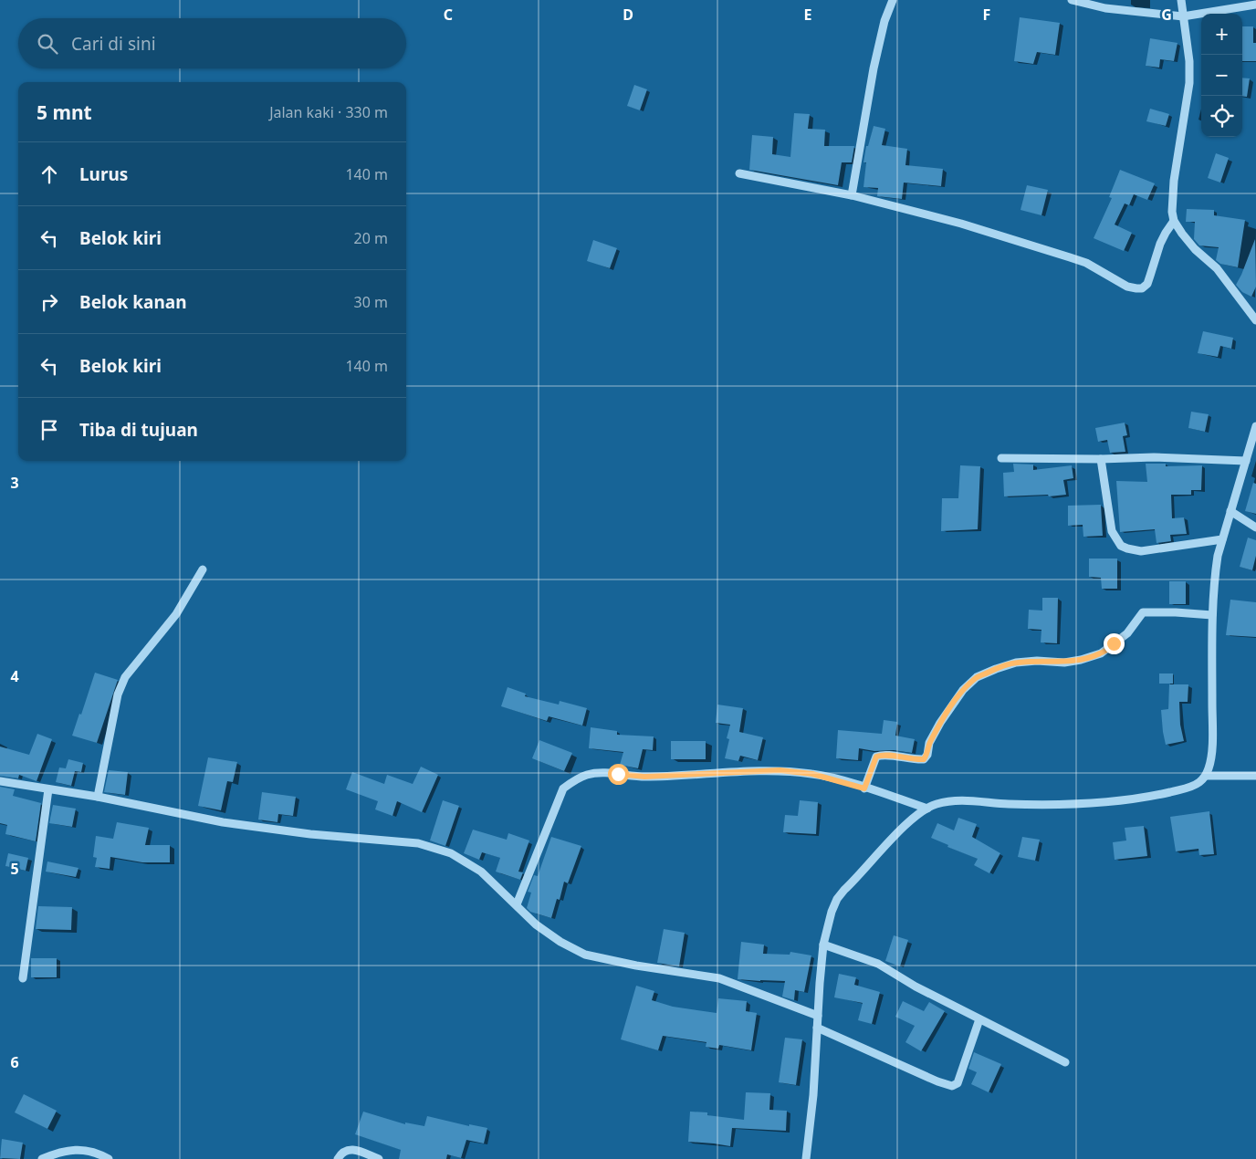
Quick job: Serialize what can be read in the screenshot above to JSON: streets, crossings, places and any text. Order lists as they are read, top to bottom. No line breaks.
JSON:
{"page":{"map_buttons":["+","−"],"search":"Cari di sini","heading":["5 mnt","Jalan kaki · 330 m"],"list":[["Lurus","140 m"],["Belok kiri","20 m"],["Belok kanan","30 m"],["Belok kiri","140 m"],"Tiba di tujuan"]},"grid":{"columns":["C","D","E","F","G"],"rows":["3","4","5","6"]}}
